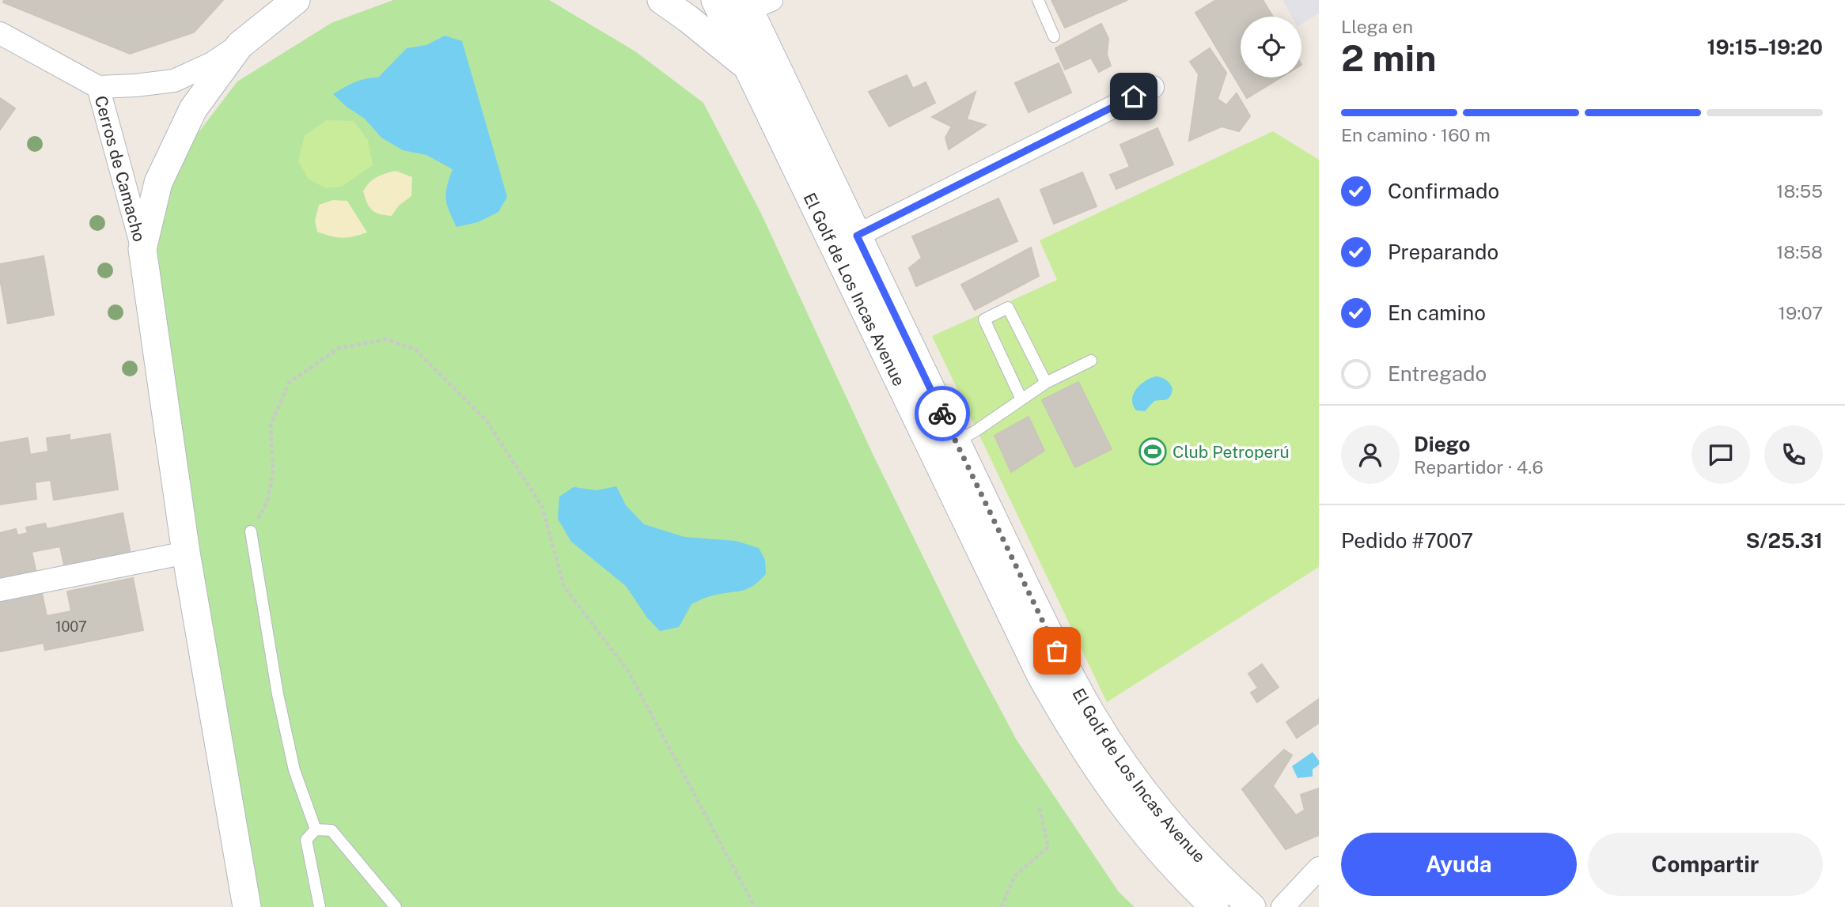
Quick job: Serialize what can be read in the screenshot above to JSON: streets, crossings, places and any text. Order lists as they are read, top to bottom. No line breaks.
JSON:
{"streets":{"street":["Cerros de Camacho","El Golf de Los Incas Avenue"]},"places":{"sports":["Club Petroperú"]},"house_numbers":["1007"],"page":{"heading":["2 min","Llega en","19:15–19:20"],"panel":["Diego","Repartidor · 4.6","Pedido #7007","S/25.31"],"bar":"En camino · 160 m","list":[["Confirmado","18:55"],["Preparando","18:58"],["En camino","19:07"],"Entregado"],"buttons":["Ayuda","Compartir"]}}
